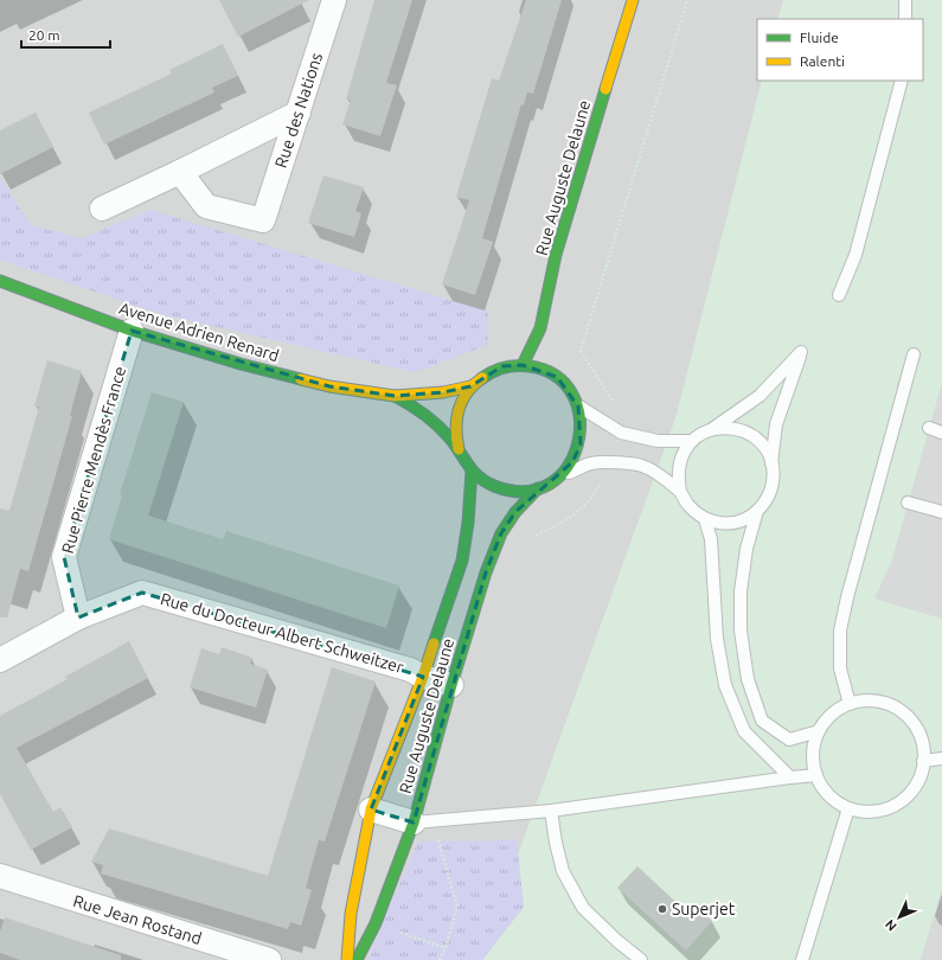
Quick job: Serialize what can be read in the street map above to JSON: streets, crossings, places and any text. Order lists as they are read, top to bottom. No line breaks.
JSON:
{"streets":{"street":["Rue des Nations","Rue Auguste Delaune","Avenue Adrien Renard","Rue Pierre Mendès France","Rue du Docteur Albert Schweitzer","Rue Jean Rostand"]},"crossings":[["Rue Auguste Delaune","Avenue Adrien Renard"],["Rue Auguste Delaune","Rue du Docteur Albert Schweitzer"],["Avenue Adrien Renard","Rue Pierre Mendès France"],["Rue Pierre Mendès France","Rue du Docteur Albert Schweitzer"]],"places":["Superjet"],"legend":["Fluide","Ralenti"],"scale_bar":"20 m","north":"bottom left"}
